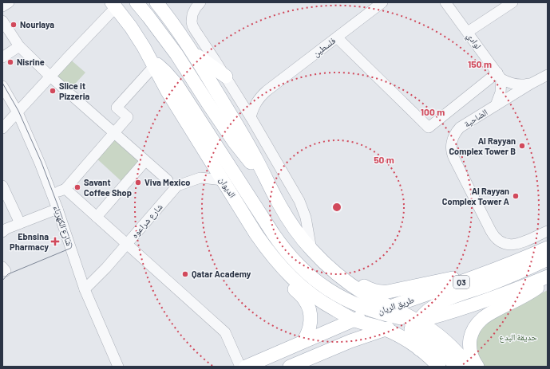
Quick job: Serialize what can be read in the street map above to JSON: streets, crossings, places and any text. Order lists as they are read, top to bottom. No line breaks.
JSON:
{"streets":{"main road":["الديوان","Q3","طريق الريان"],"street":["لوادي","فلسطين","الضاحية","شارع شراعوه","شارع الكهرباء"]},"crossings":[["الديوان","شارع شراعوه"],["الديوان","طريق الريان"],["شارع شراعوه","شارع الكهرباء"]],"parks":["حديقة البدع"],"places":{"other":["Nourlaya","Nisrine","Slice it Pizzeria","Al Rayyan Complex Tower B","Viva Mexico","Savant Coffee Shop","Al Rayyan Complex Tower A","Qatar Academy"],"health":["Ebnsina Pharmacy"]},"rings":["150 m","100 m","50 m"]}
